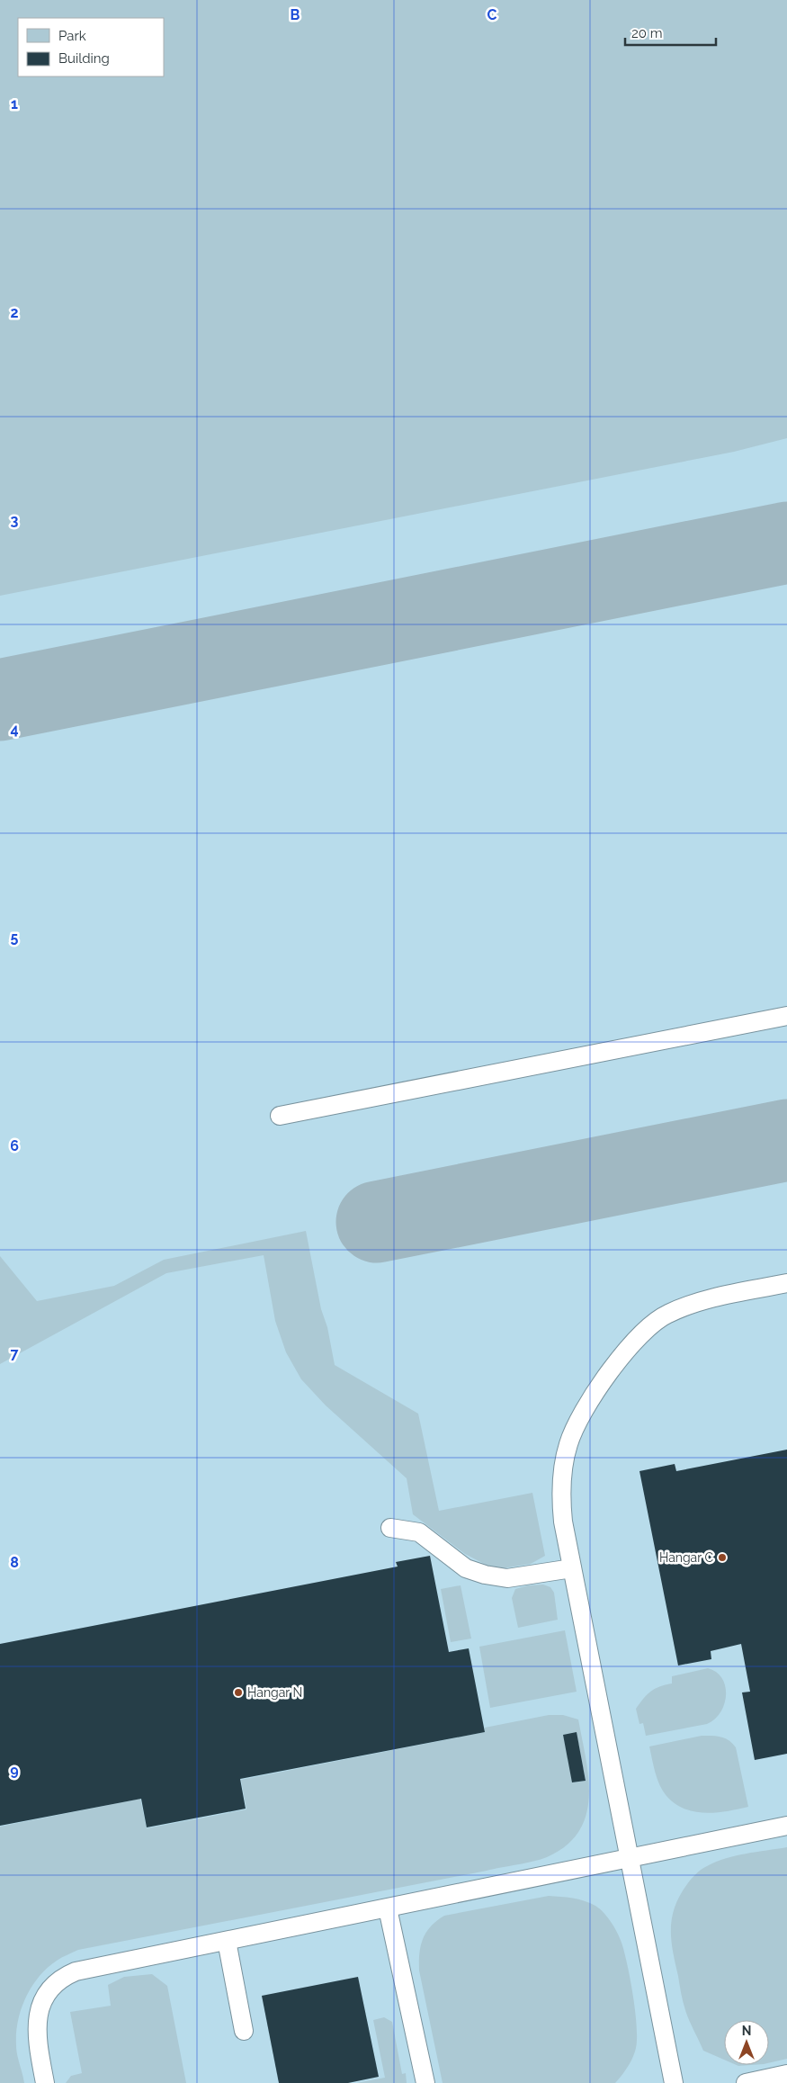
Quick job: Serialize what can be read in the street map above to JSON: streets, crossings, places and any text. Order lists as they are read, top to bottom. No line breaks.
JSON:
{"places":["Hangar C","Hangar N"],"legend":["Park","Building"],"scale_bar":"20 m","north":"top","grid":{"columns":["B","C"],"rows":["1","2","3","4","5","6","7","8","9"]}}
